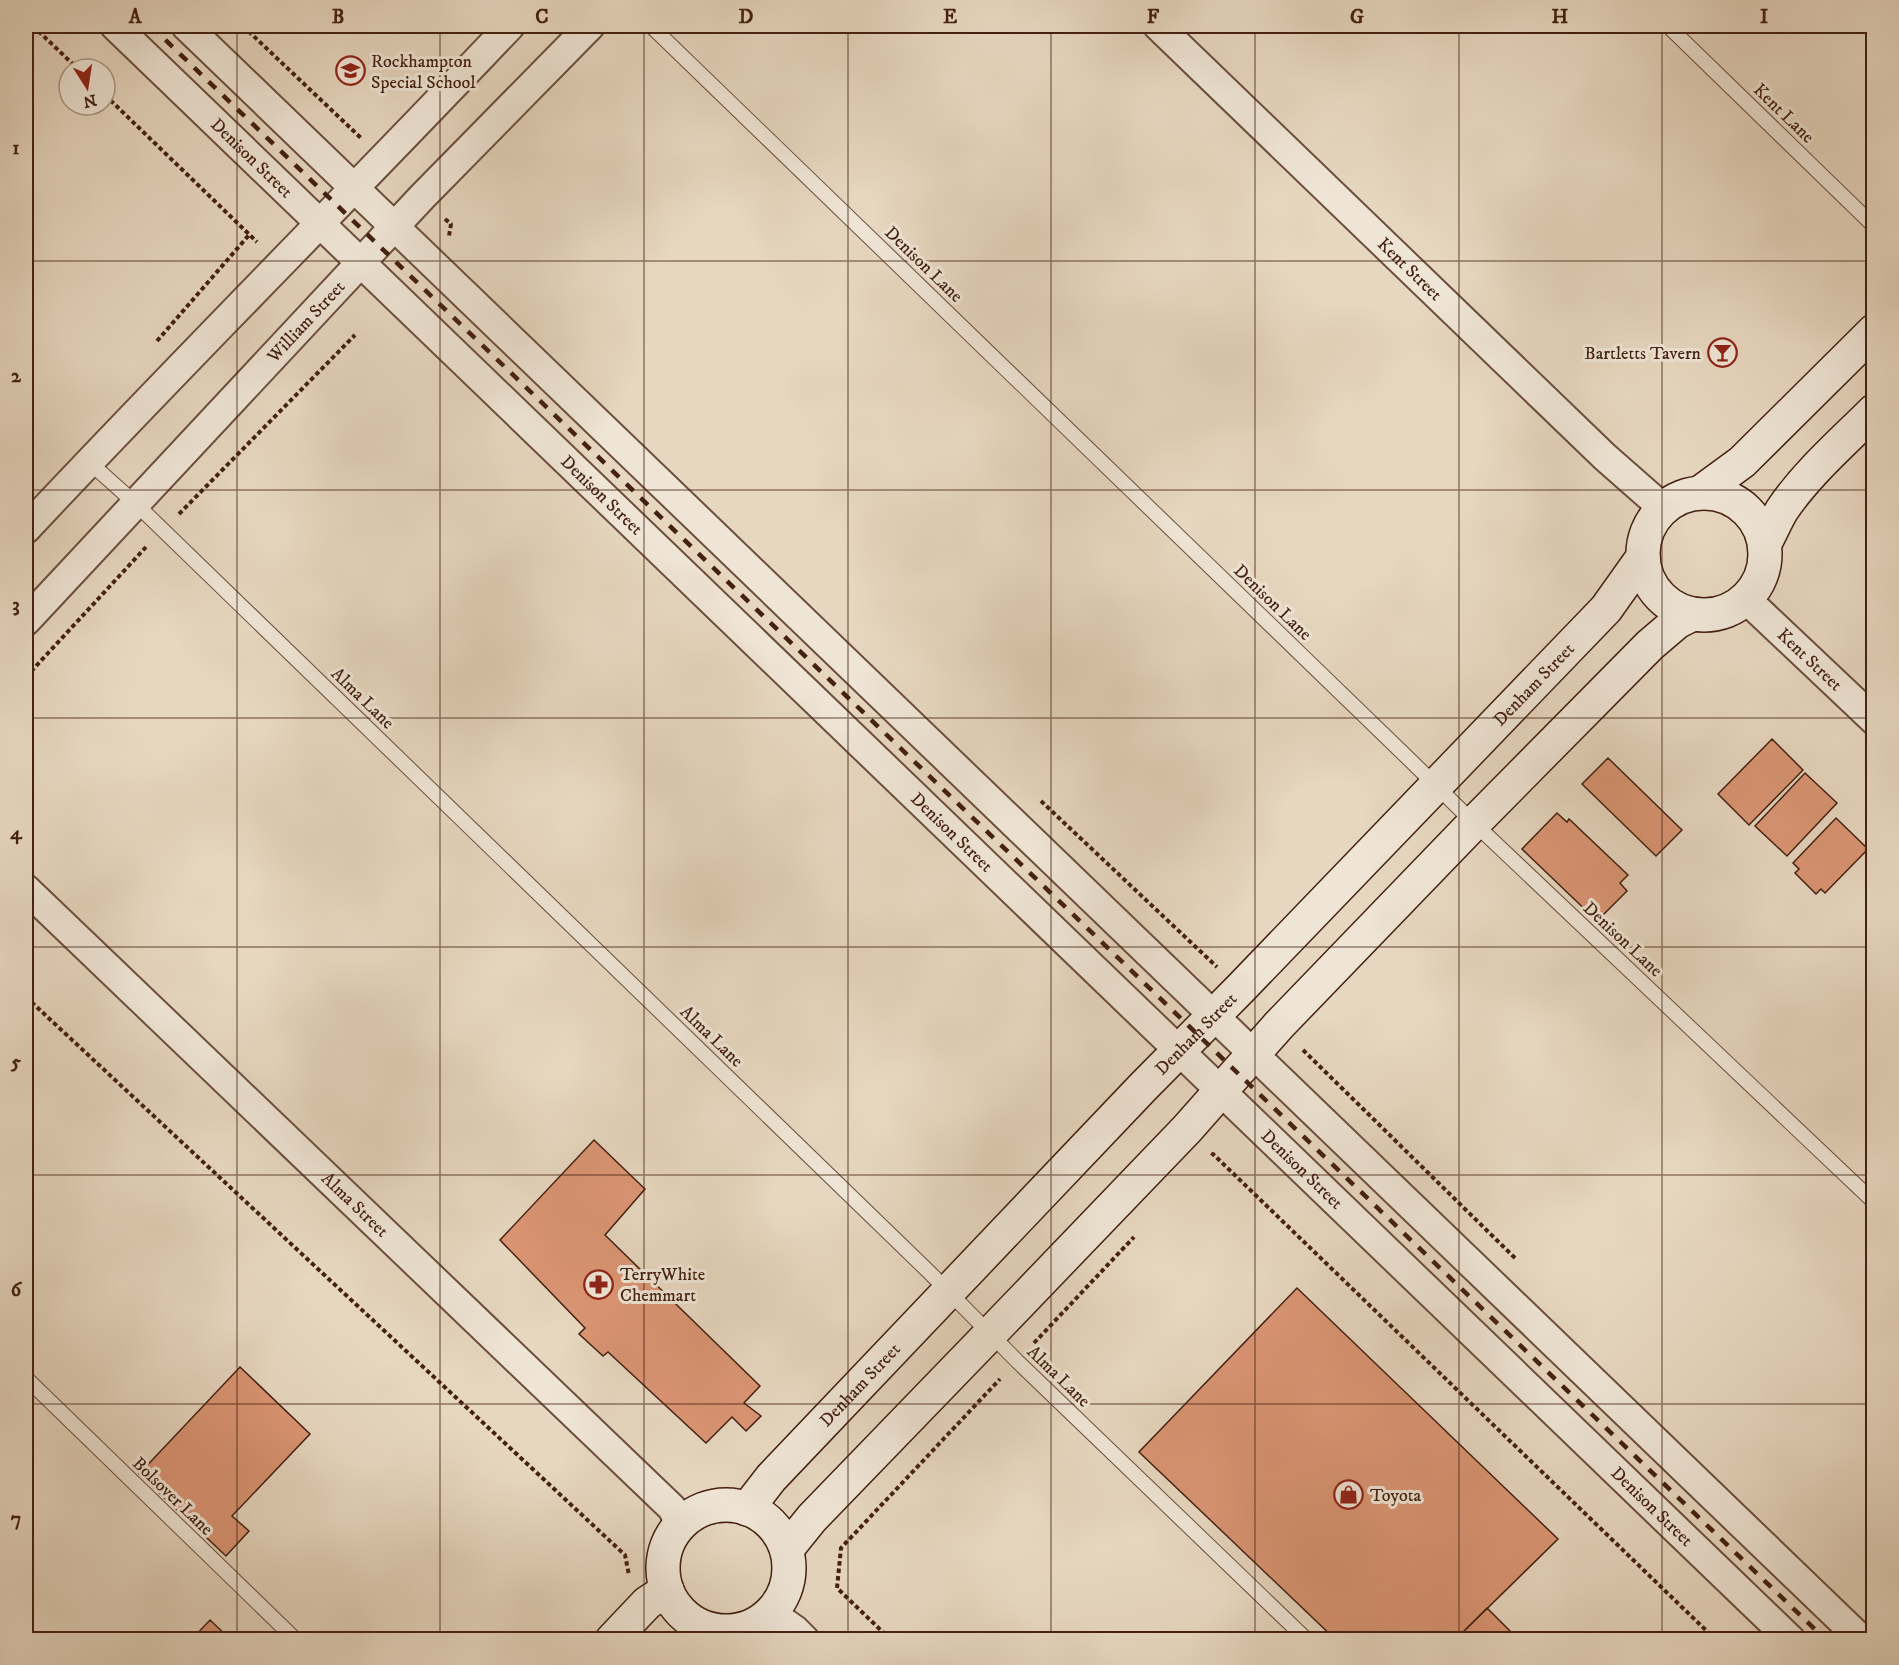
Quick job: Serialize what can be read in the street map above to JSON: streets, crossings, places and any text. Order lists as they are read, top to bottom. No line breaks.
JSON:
{"streets":{"street":["Denison Street","Kent Street","William Street","Denham Street","Alma Street"],"lane":["Kent Lane","Denison Lane","Alma Lane","Bolsover Lane"]},"crossings":[["Denison Street","William Street"],["Denison Street","Denham Street"],["Denison Lane","Denham Street"],["Kent Street","Denham Street"],["William Street","Alma Lane"],["Denham Street","Alma Lane"],["Denham Street","Alma Street"]],"places":{"school or university":["Rockhampton Special School"],"bar":["Bartletts Tavern"],"pharmacy":["TerryWhite Chemmart"],"shop":["Toyota"]},"north":"bottom","grid":{"columns":["A","B","C","D","E","F","G","H","I"],"rows":["1","2","3","4","5","6","7"]}}
